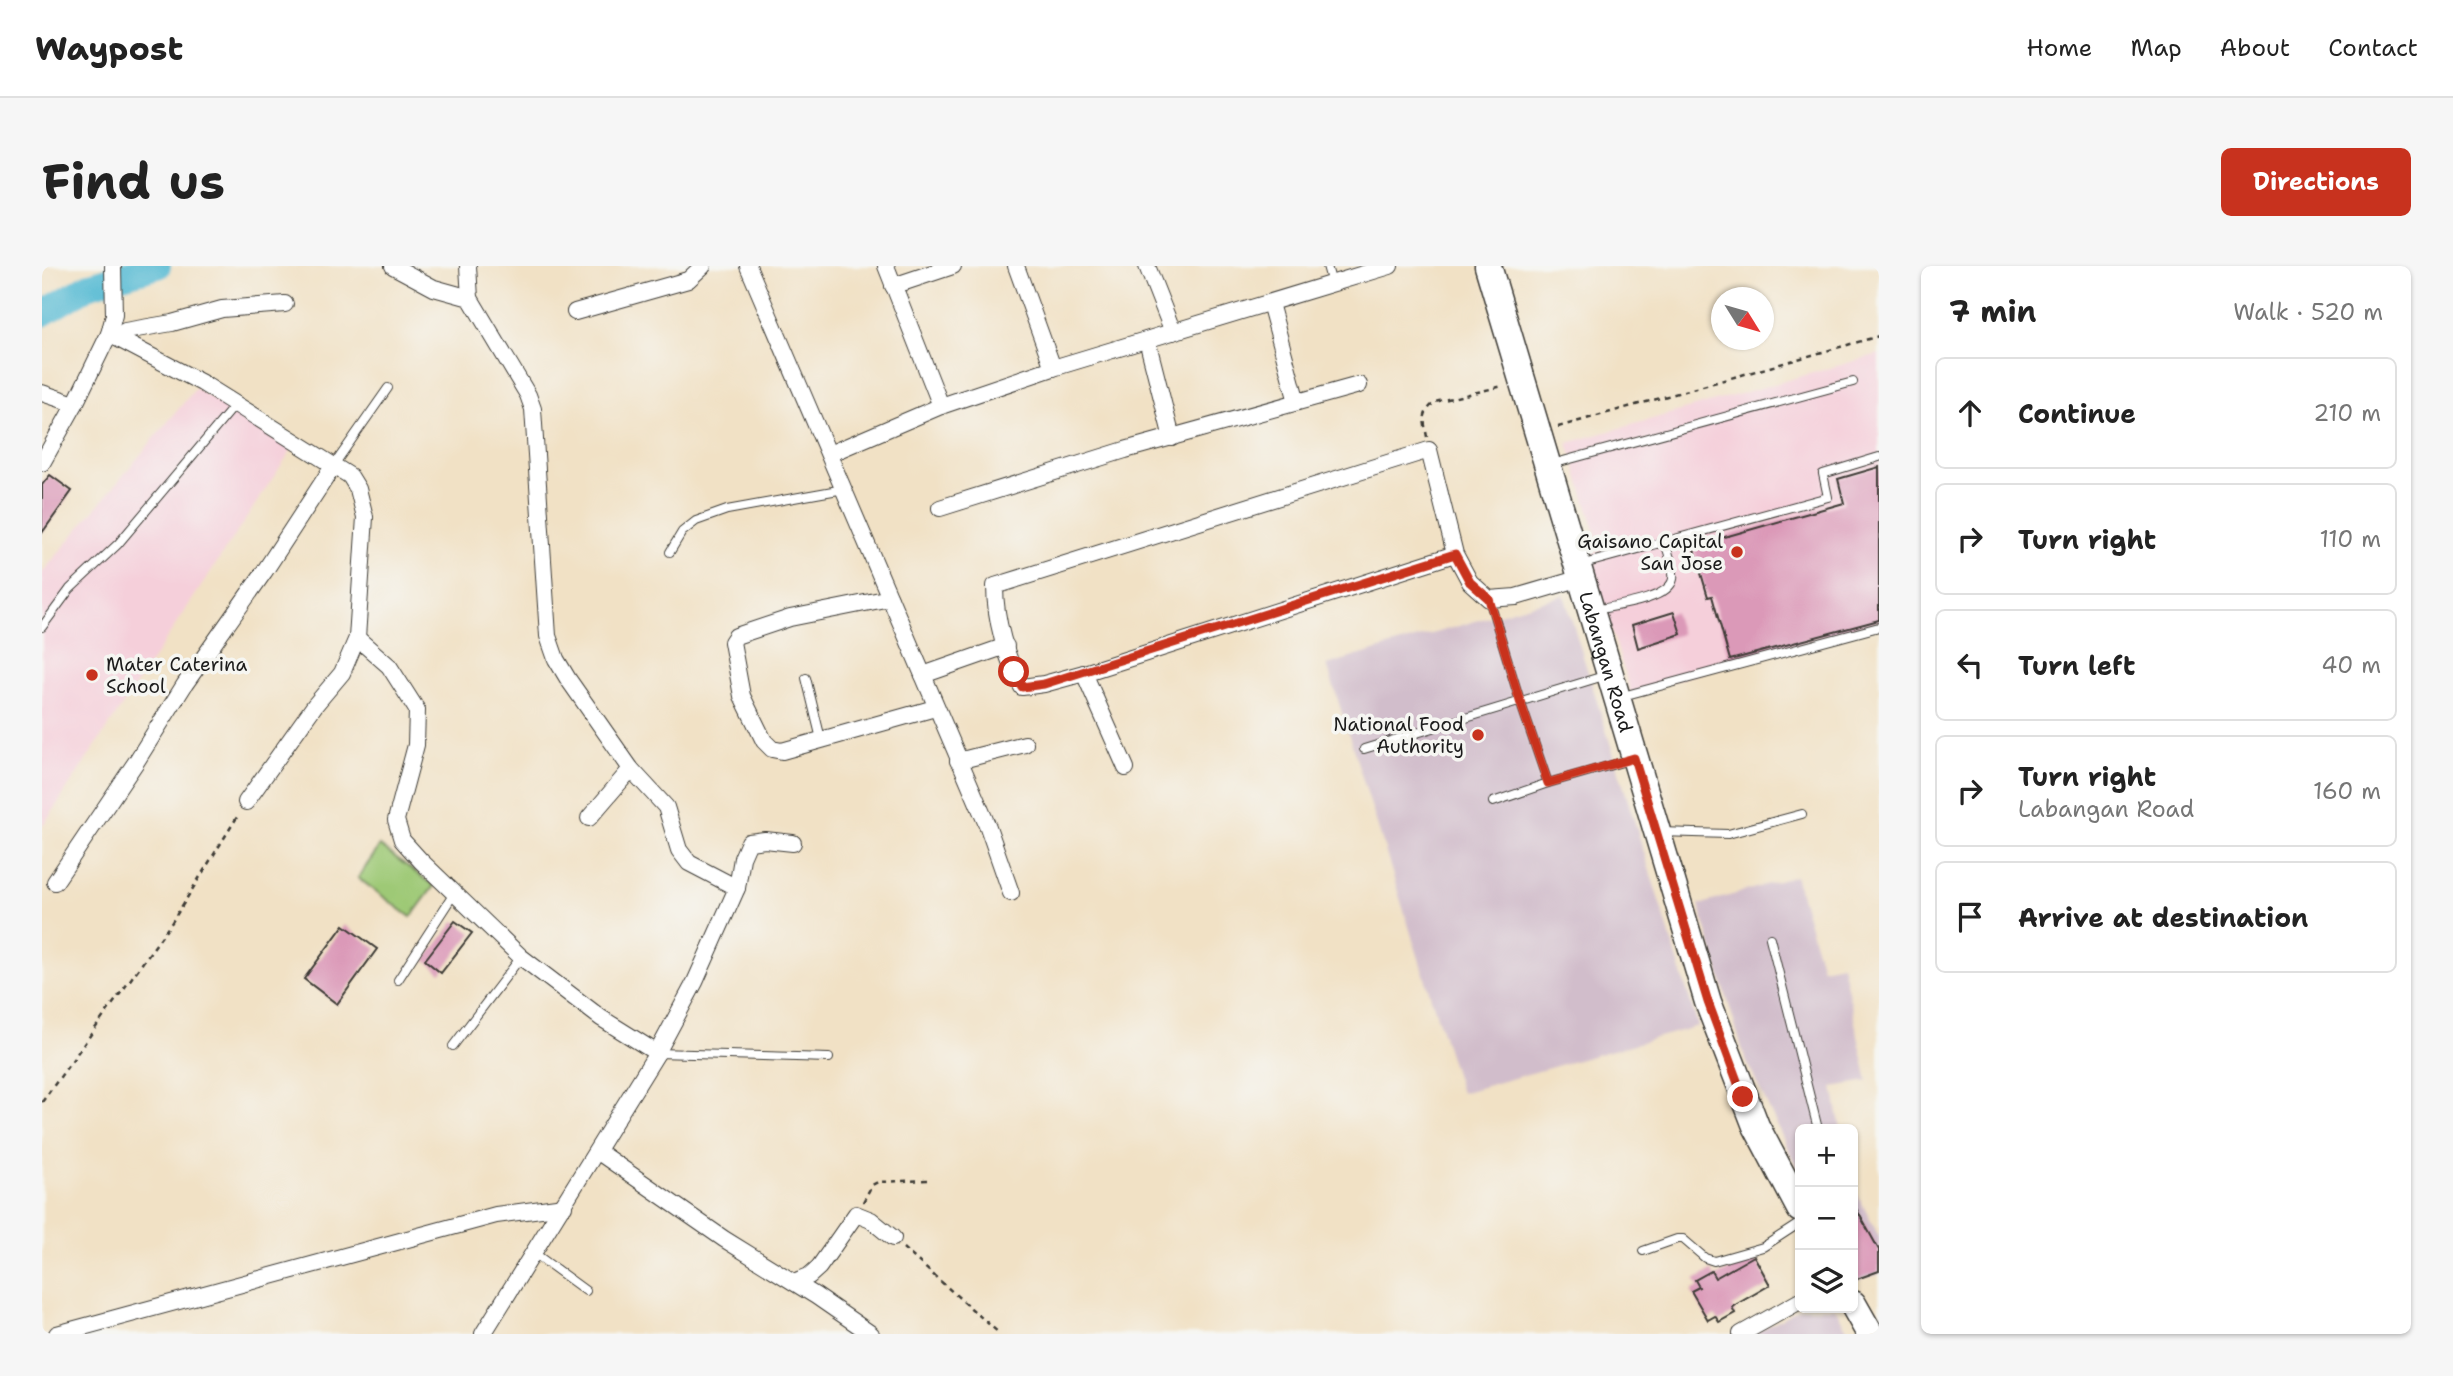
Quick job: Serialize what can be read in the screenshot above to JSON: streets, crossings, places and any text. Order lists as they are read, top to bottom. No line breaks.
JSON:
{"streets":{"main road":["Labangan Road"]},"places":["Gaisano Capital San Jose","Mater Caterina School","National Food Authority"],"north":"bottom right","page":{"header":"Waypost","nav":["Home","Map","About","Contact"],"buttons":"Directions","title":"Find us","heading":["7 min","Walk · 520 m"],"list":[["Continue","210 m"],["Turn right","110 m"],["Turn left","40 m"],["Turn right","Labangan Road","160 m"],"Arrive at destination"],"map_buttons":["+","−"]}}
